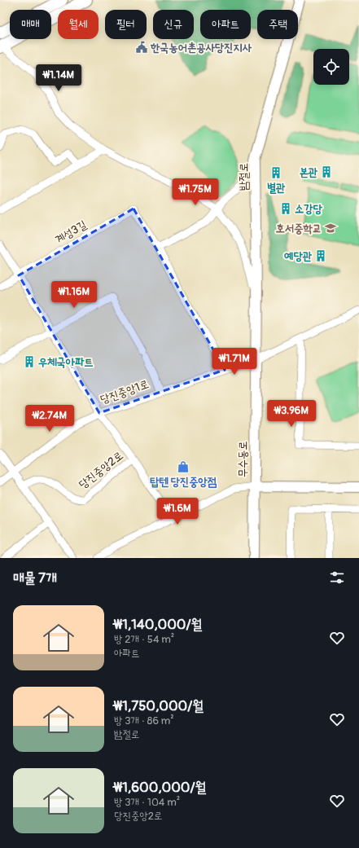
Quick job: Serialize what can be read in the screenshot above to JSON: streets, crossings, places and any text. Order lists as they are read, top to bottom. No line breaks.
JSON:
{"streets":{"street":["밤절로","계성3길","당진중앙1로","무수동로","당진중앙2로"]},"crossings":[["밤절로","당진중앙1로"],["밤절로","무수동로"],["당진중앙1로","무수동로"]],"places":{"public building":["한국농어촌공사당진지사"],"building":["본관","별관","소강당","예당관","우체국아파트"],"school or university":["호서중학교"],"shop":["탑텐 당진중앙점"]},"page":{"chip":["매매","월세","필터","신규","아파트","주택"],"price":["₩1.14M","₩1.75M","₩1.16M","₩1.71M","₩3.96M","₩2.74M","₩1.6M"],"heading":"매물 7개","list":[{"name":"₩1,140,000/월","note":"방 2개 · 54 m² · 아파트"},{"name":"₩1,750,000/월","note":"방 3개 · 86 m² · 밤절로"},{"name":"₩1,600,000/월","note":"방 3개 · 104 m² · 당진중앙2로"}]}}
